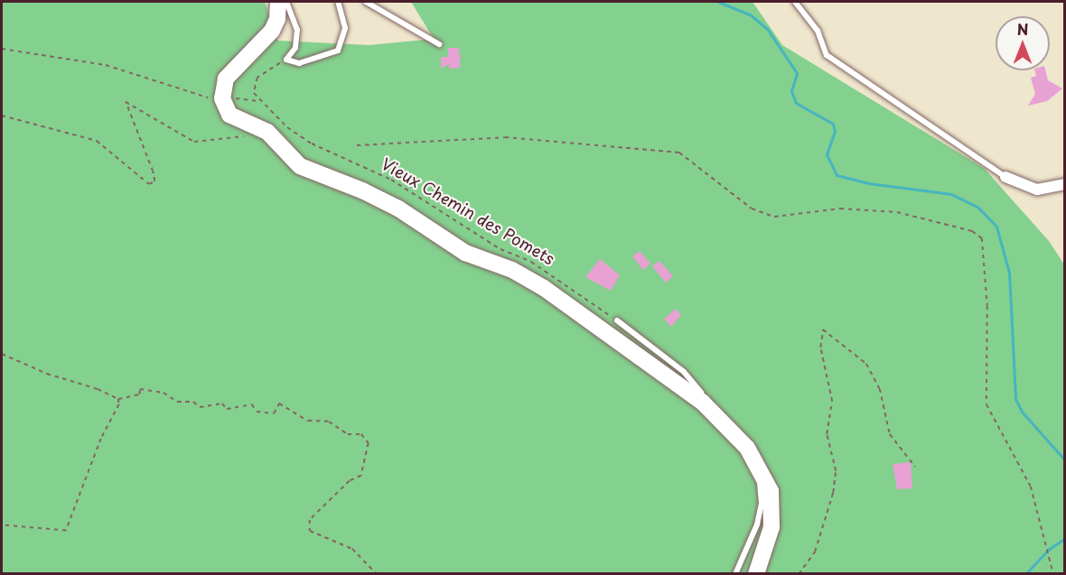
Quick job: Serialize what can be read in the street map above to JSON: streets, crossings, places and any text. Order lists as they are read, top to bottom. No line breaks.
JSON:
{"streets":{"path":["Vieux Chemin des Pomets"]},"north":"top"}
